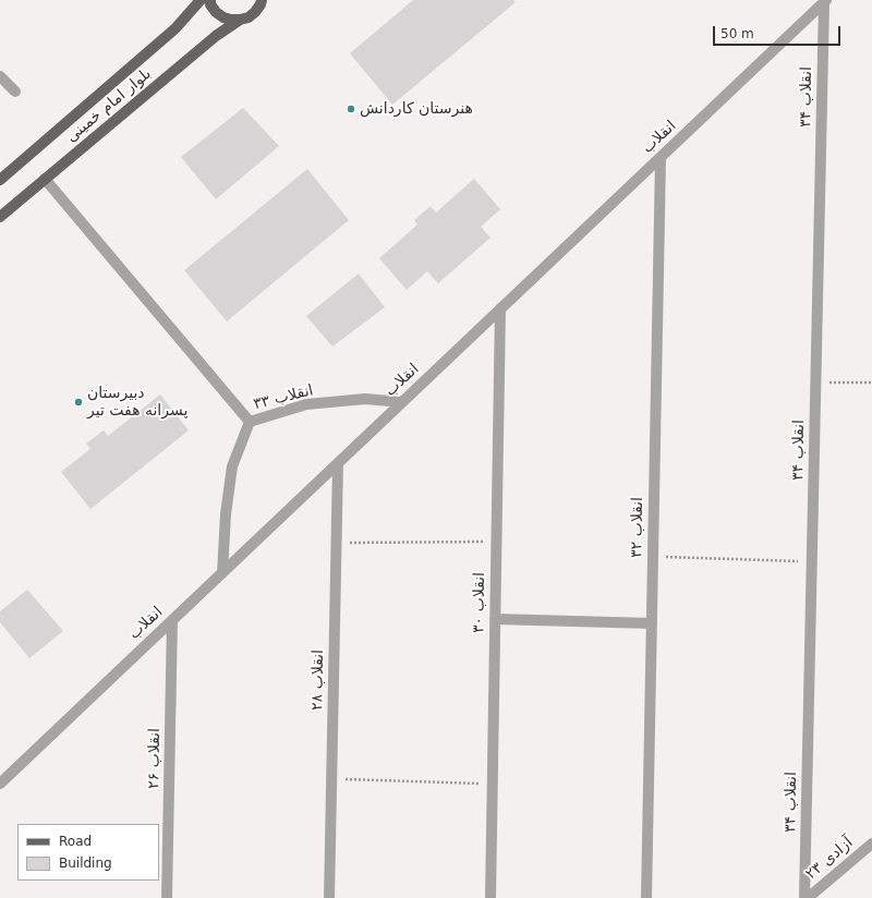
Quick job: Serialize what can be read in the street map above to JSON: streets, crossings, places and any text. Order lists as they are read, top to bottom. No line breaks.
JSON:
{"streets":{"main road":["بلوار امام خمینی"],"street":["انقلاب ۳۴","انقلاب","انقلاب ۳۳","انقلاب ۳۲","انقلاب ۳۰","انقلاب ۲۸","انقلاب ۲۶","آزادی ۲۳"]},"crossings":[["انقلاب ۳۴","انقلاب"],["انقلاب","انقلاب ۳۳"],["انقلاب","انقلاب ۳۲"],["انقلاب","انقلاب ۳۰"],["انقلاب","انقلاب ۲۸"],["انقلاب","انقلاب ۲۶"]],"places":["هنرستان کاردانش","دبیرستان پسرانه هفت تیر"],"legend":["Road","Building"],"scale_bar":"50 m"}
